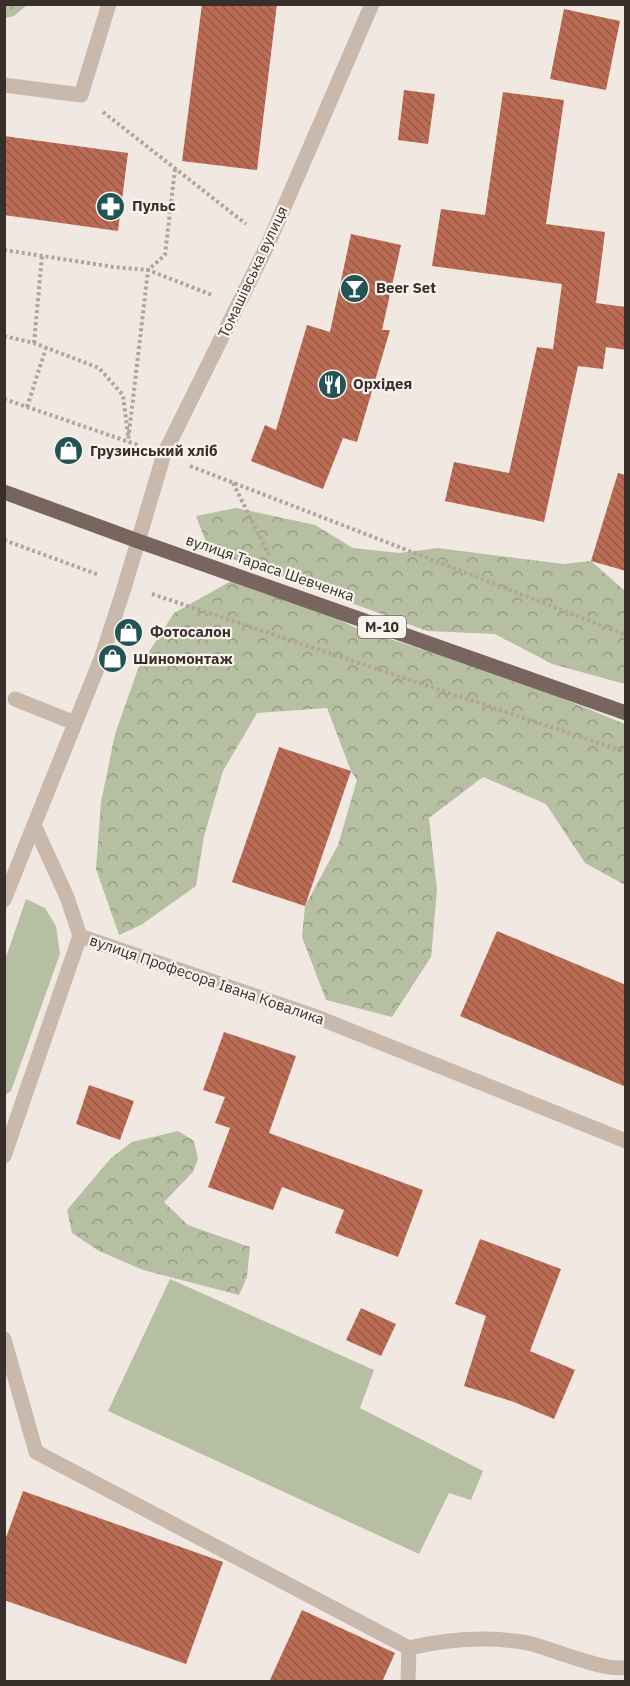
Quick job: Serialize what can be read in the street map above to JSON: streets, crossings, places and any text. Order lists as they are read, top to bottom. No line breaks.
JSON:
{"streets":{"main road":["вулиця Тараса Шевченка","М-10"],"street":["Томашівська вулиця","вулиця Професора Івана Ковалика"]},"crossings":[["Томашівська вулиця","вулиця Тараса Шевченка"]],"places":{"pharmacy":["Пульс"],"bar":["Beer Set"],"restaurant":["Орхідея"],"shop":["Грузинський хліб","Фотосалон","Шиномонтаж"]}}
